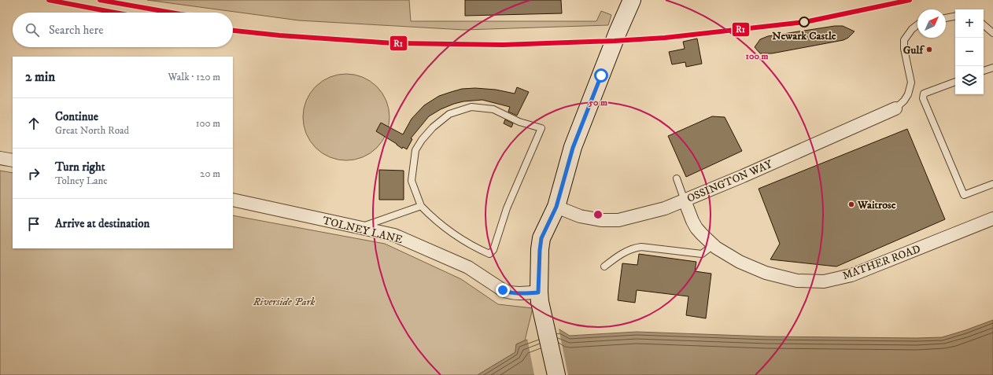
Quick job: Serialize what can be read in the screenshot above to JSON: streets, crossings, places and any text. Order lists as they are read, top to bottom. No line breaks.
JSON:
{"streets":{"street":["OSSINGTON WAY","TOLNEY LANE","MATHER ROAD"]},"crossings":[["OSSINGTON WAY","MATHER ROAD"]],"parks":["Riverside Park"],"places":["Newark Castle","Gulf","Waitrose"],"lines":["transit line R1"],"north":"top right","page":{"map_buttons":["+","−"],"search":"Search here","heading":["2 min","Walk · 120 m"],"list":[["Continue","Great North Road","100 m"],["Turn right","Tolney Lane","20 m"],"Arrive at destination"]},"rings":["100 m","50 m"]}
